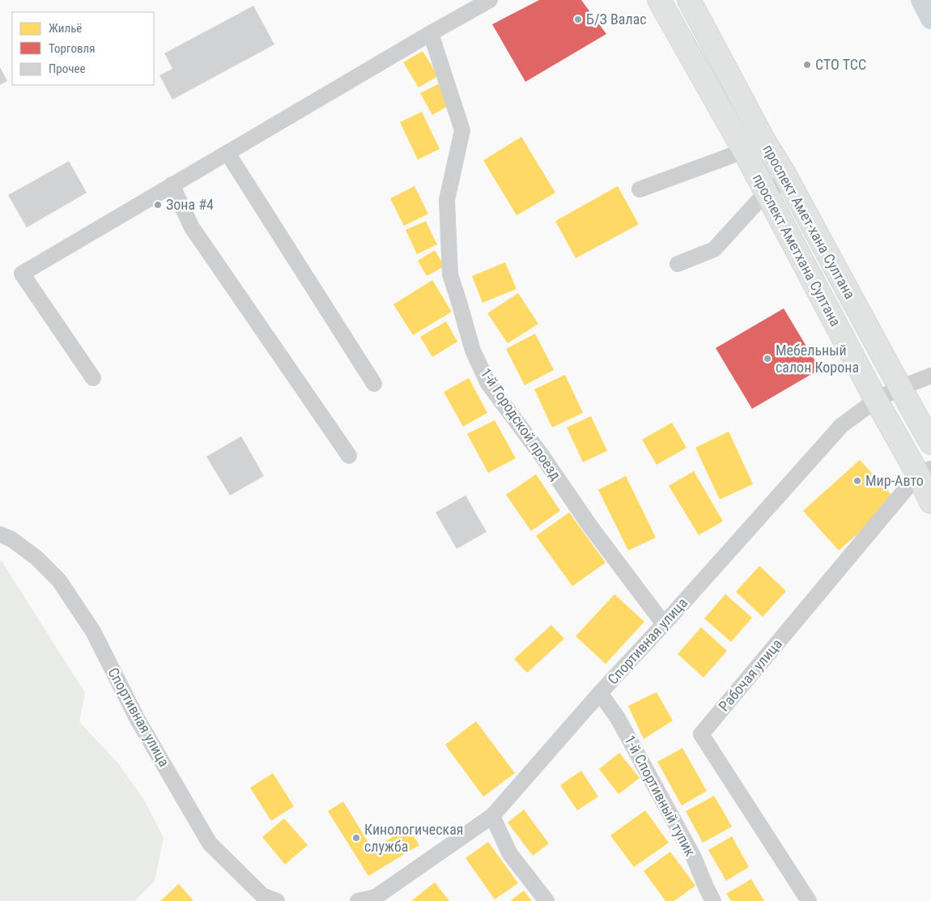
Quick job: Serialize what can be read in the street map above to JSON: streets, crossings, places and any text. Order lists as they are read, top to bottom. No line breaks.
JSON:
{"streets":{"main road":["проспект Амет-хана Султана","проспект Аметхана Султана"],"street":["1-й Городской проезд","Спортивная улица","Рабочая улица","1-й Спортивный тупик"]},"crossings":[["проспект Амет-хана Султана","Спортивная улица"],["проспект Аметхана Султана","Спортивная улица"],["проспект Аметхана Султана","Рабочая улица"],["1-й Городской проезд","Спортивная улица"],["Спортивная улица","1-й Спортивный тупик"]],"places":["Б/З Валас","СТО ТСС","Зона #4","Мебельный салон Корона","Мир-Авто","Кинологическая служба"],"legend":["Жильё","Торговля","Прочее"]}
